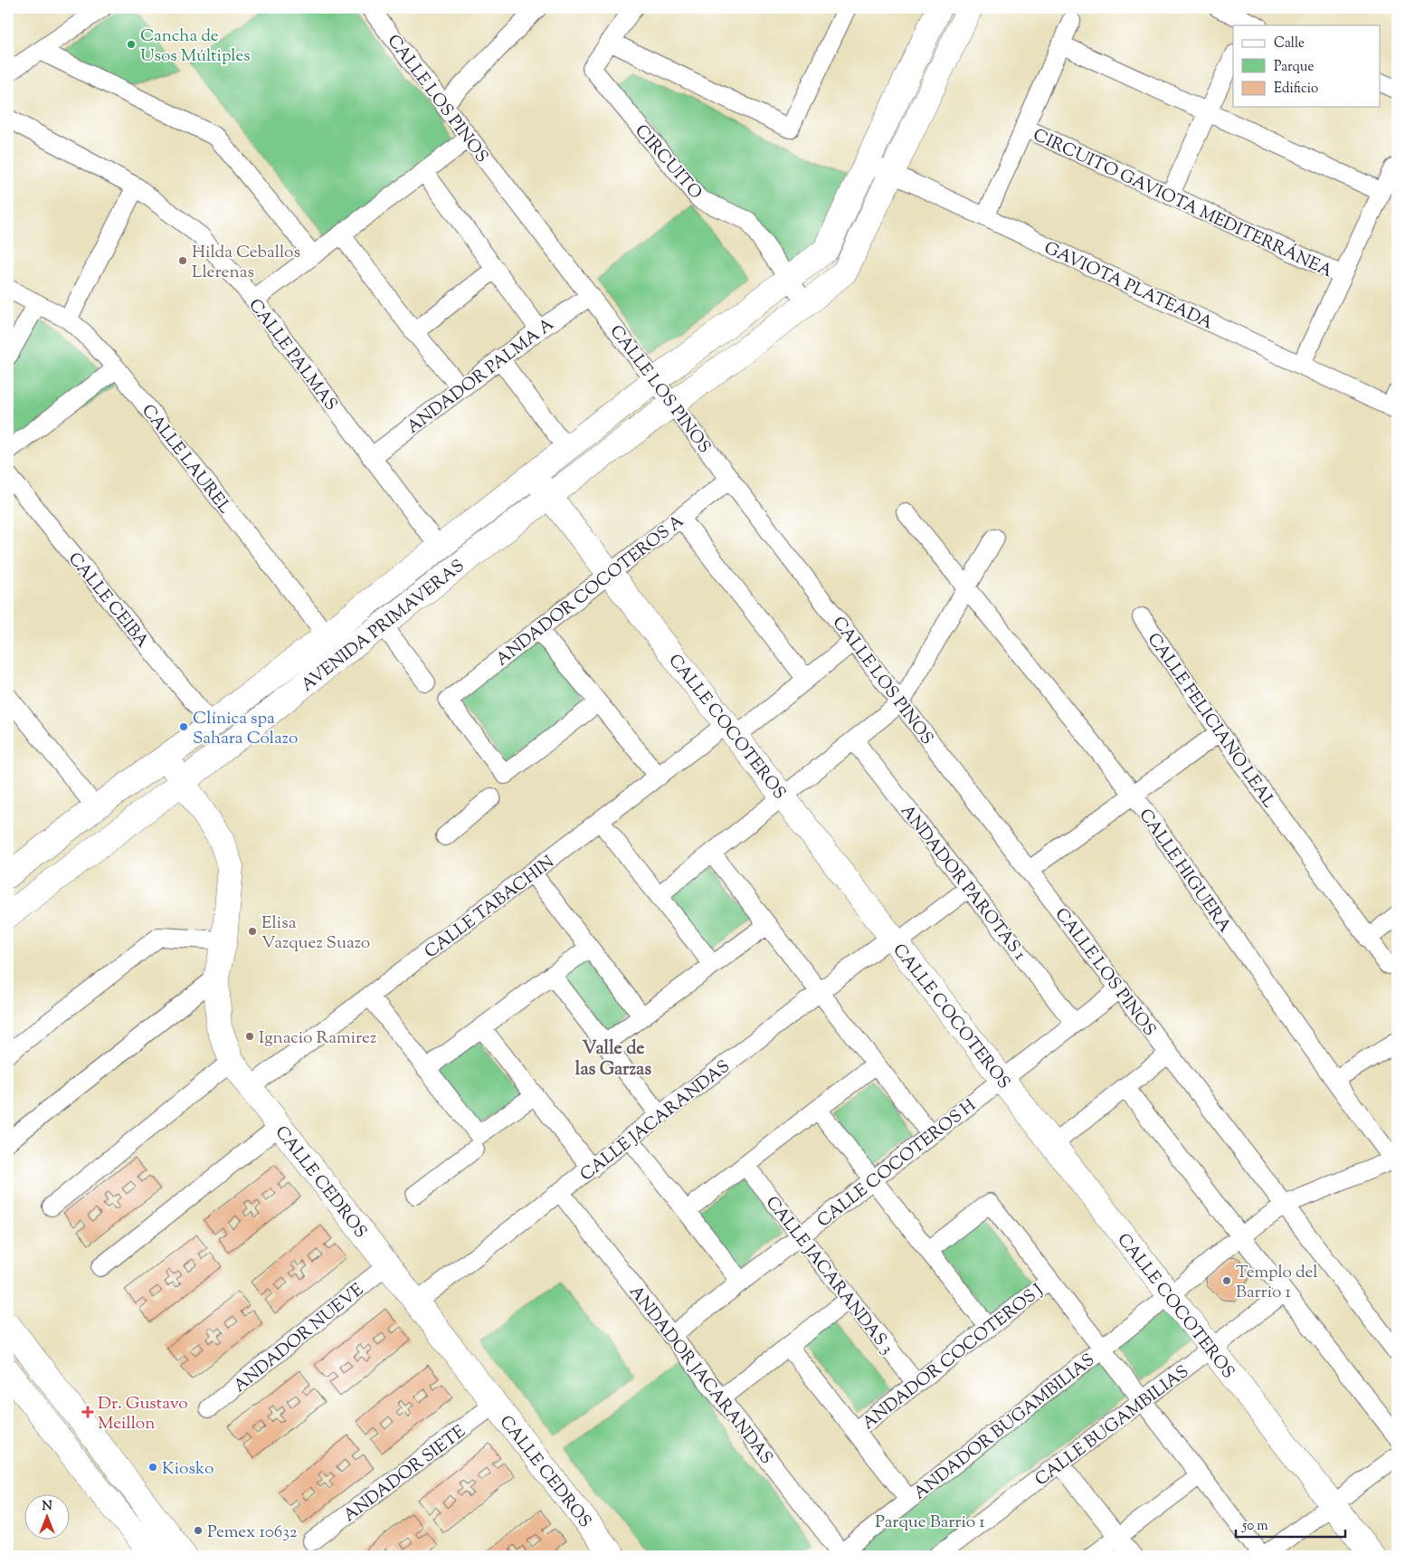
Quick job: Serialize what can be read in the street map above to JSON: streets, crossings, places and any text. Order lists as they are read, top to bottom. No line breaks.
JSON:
{"streets":{"street":["CALLE LOS PINOS","CIRCUITO","CIRCUITO GAVIOTA MEDITERRÁNEA","GAVIOTA PLATEADA","CALLE PALMAS","ANDADOR PALMA A","CALLE LAUREL","ANDADOR COCOTEROS A","CALLE CEIBA","AVENIDA PRIMAVERAS","CALLE FELICIANO LEAL","CALLE COCOTEROS","CALLE HIGUERA","ANDADOR PAROTAS 1","CALLE TABACHIN","CALLE JACARANDAS","CALLE COCOTEROS H","CALLE CEDROS","CALLE JACARANDAS 3","ANDADOR NUEVE","ANDADOR COCOTEROS J","ANDADOR JACARANDAS","CALLE BUGAMBILIAS","ANDADOR BUGAMBILIAS","ANDADOR SIETE"]},"crossings":[["CALLE LOS PINOS","ANDADOR PALMA A"],["CALLE LOS PINOS","ANDADOR COCOTEROS A"],["CALLE LOS PINOS","AVENIDA PRIMAVERAS"],["CALLE LOS PINOS","CALLE TABACHIN"],["CALLE LOS PINOS","CALLE COCOTEROS H"],["CALLE LOS PINOS","ANDADOR BUGAMBILIAS"],["CIRCUITO","AVENIDA PRIMAVERAS"],["CIRCUITO GAVIOTA MEDITERRÁNEA","GAVIOTA PLATEADA"],["GAVIOTA PLATEADA","AVENIDA PRIMAVERAS"],["CALLE PALMAS","ANDADOR PALMA A"],["CALLE PALMAS","AVENIDA PRIMAVERAS"],["CALLE LAUREL","AVENIDA PRIMAVERAS"],["ANDADOR COCOTEROS A","CALLE COCOTEROS"],["CALLE CEIBA","AVENIDA PRIMAVERAS"],["AVENIDA PRIMAVERAS","CALLE COCOTEROS"],["AVENIDA PRIMAVERAS","CALLE CEDROS"],["CALLE COCOTEROS","CALLE TABACHIN"],["CALLE COCOTEROS","CALLE JACARANDAS"],["CALLE COCOTEROS","CALLE COCOTEROS H"],["CALLE COCOTEROS","CALLE BUGAMBILIAS"],["CALLE COCOTEROS","ANDADOR BUGAMBILIAS"],["CALLE HIGUERA","ANDADOR BUGAMBILIAS"],["ANDADOR PAROTAS 1","CALLE JACARANDAS"],["ANDADOR PAROTAS 1","CALLE COCOTEROS H"],["CALLE TABACHIN","CALLE CEDROS"],["CALLE JACARANDAS","CALLE CEDROS"],["CALLE JACARANDAS","ANDADOR JACARANDAS"],["CALLE COCOTEROS H","CALLE JACARANDAS 3"],["CALLE COCOTEROS H","ANDADOR JACARANDAS"],["CALLE CEDROS","ANDADOR NUEVE"],["CALLE CEDROS","ANDADOR SIETE"],["CALLE JACARANDAS 3","ANDADOR COCOTEROS J"],["ANDADOR JACARANDAS","ANDADOR BUGAMBILIAS"]],"districts":["Valle de las Garzas"],"parks":["Parque Barrio 1"],"places":{"other":["Cancha de Usos Múltiples","Hilda Ceballos Llerenas","Clínica spa Sahara Colazo","Elisa Vazquez Suazo","Ignacio Ramirez","Templo del Barrio 1","Kiosko","Pemex 10632"],"health":["Dr. Gustavo Meillon"]},"legend":["Calle","Parque","Edificio"],"scale_bar":"50 m","north":"top"}
